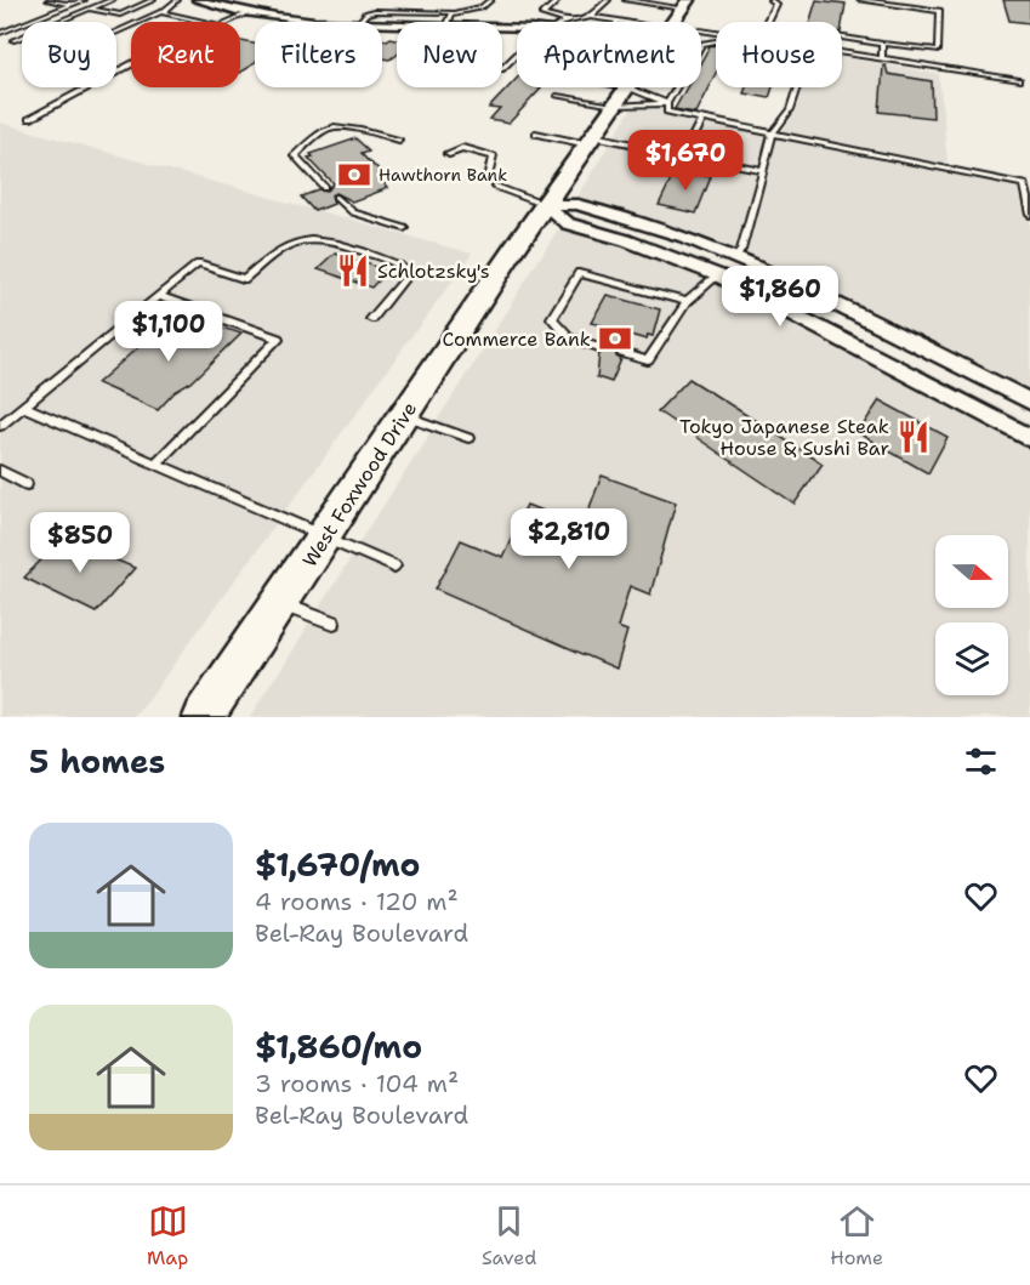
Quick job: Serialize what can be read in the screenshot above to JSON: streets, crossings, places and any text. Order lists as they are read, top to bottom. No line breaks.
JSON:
{"streets":{"main road":["West Foxwood Drive"]},"places":{"bank":["Hawthorn Bank","Commerce Bank"],"restaurant":["Schlotzsky's","Tokyo Japanese Steak House & Sushi Bar"]},"north":"right","page":{"chip":["Buy","Rent","Filters","New","Apartment","House"],"price":["$1,670","$1,860","$1,100","$2,810","$850"],"heading":"5 homes","list":[{"name":"$1,670/mo","note":"4 rooms · 120 m² · Bel-Ray Boulevard"},{"name":"$1,860/mo","note":"3 rooms · 104 m² · Bel-Ray Boulevard"}],"tabs":["Map","Saved","Home"]}}
